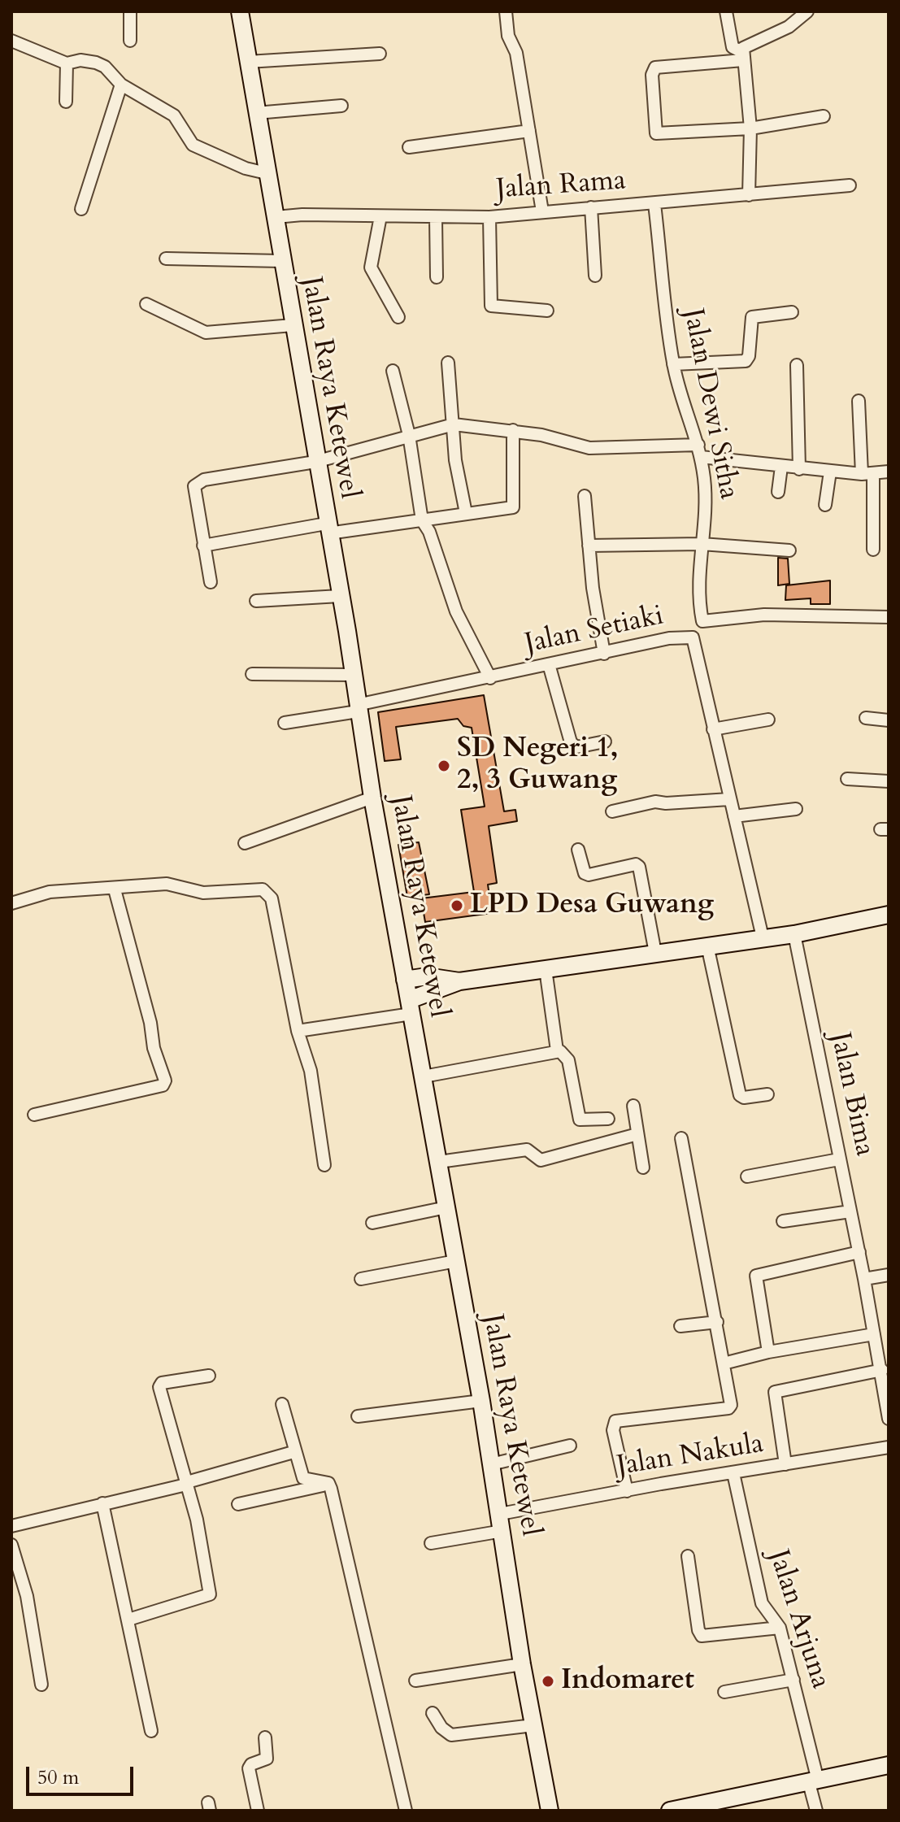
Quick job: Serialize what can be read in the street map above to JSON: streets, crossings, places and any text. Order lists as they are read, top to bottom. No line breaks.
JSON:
{"streets":{"main road":["Jalan Raya Ketewel"],"street":["Jalan Rama","Jalan Dewi Sitha","Jalan Setiaki","Jalan Bima","Jalan Nakula","Jalan Arjuna"]},"crossings":[["Jalan Rama","Jalan Raya Ketewel"],["Jalan Rama","Jalan Dewi Sitha"],["Jalan Raya Ketewel","Jalan Setiaki"],["Jalan Raya Ketewel","Jalan Nakula"],["Jalan Nakula","Jalan Arjuna"]],"places":["SD Negeri 1, 2, 3 Guwang","LPD Desa Guwang","Indomaret"],"scale_bar":"50 m"}
